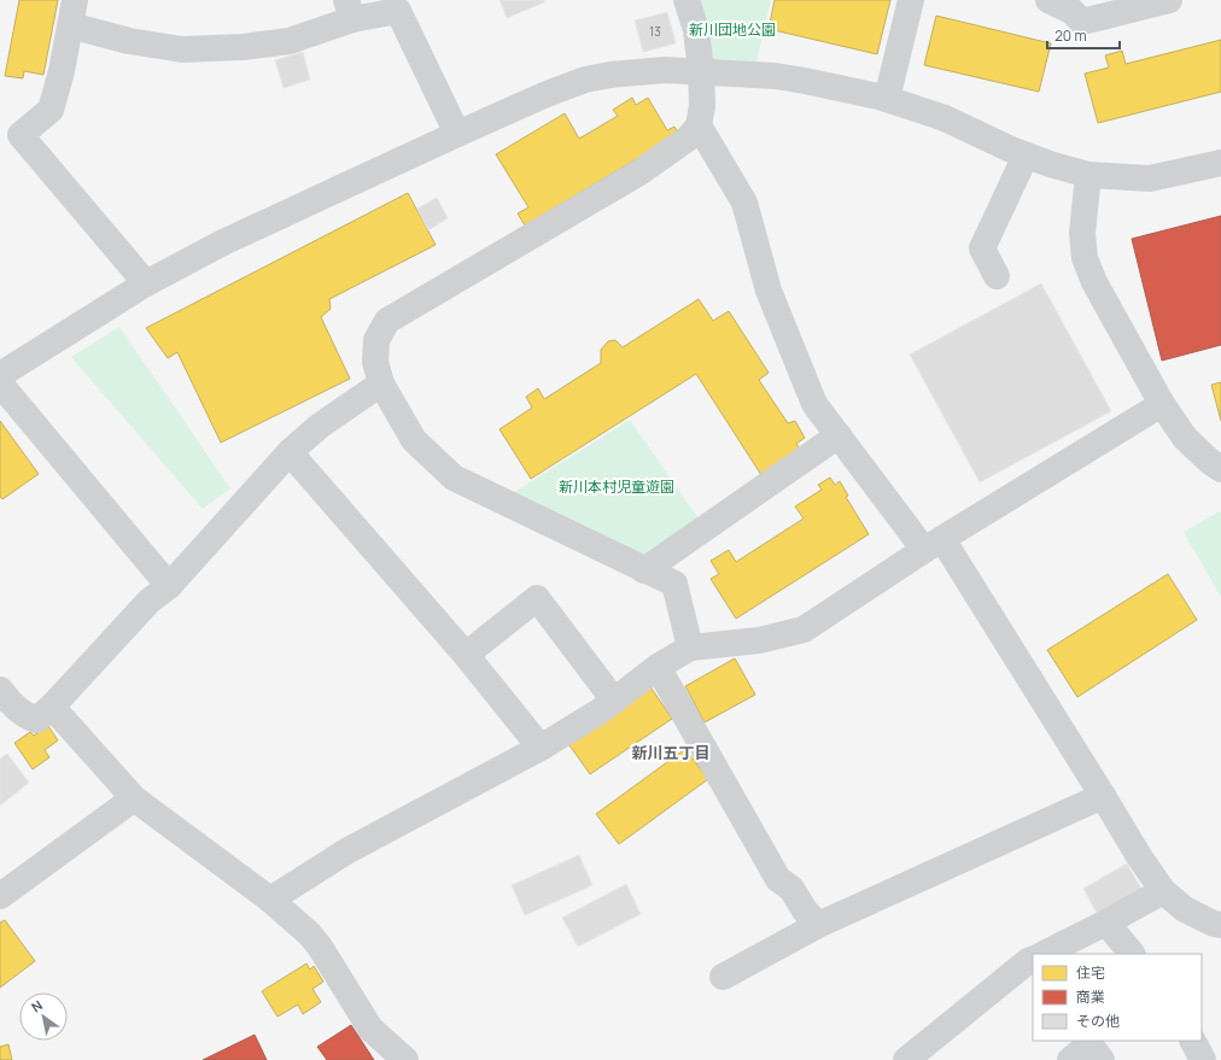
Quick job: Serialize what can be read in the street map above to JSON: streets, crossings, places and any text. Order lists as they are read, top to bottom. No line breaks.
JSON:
{"districts":["新川五丁目"],"parks":["新川団地公園","新川本村児童遊園"],"house_numbers":["13"],"legend":["住宅","商業","その他"],"scale_bar":"20 m","north":"top left"}
